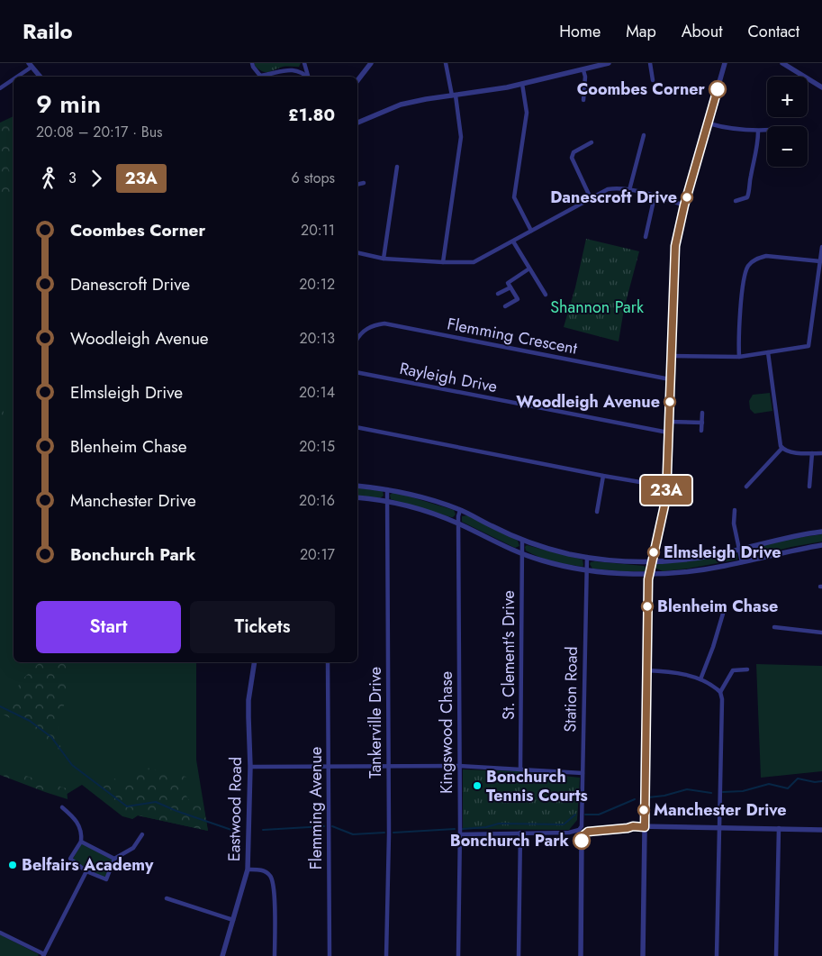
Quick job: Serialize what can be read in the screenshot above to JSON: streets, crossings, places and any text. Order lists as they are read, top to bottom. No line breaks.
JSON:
{"streets":{"street":["Flemming Crescent","Rayleigh Drive","St. Clement's Drive","Station Road","Tankerville Drive","Kingswood Chase","Flemming Avenue","Eastwood Road"]},"parks":["Shannon Park"],"places":["Coombes Corner","Danescroft Drive","Woodleigh Avenue","Elmsleigh Drive","Blenheim Chase","Bonchurch Tennis Courts","Manchester Drive","Bonchurch Park","Belfairs Academy"],"lines":["bus line 23A"],"page":{"header":"Railo","nav":["Home","Map","About","Contact"],"on_map":"23A","map_buttons":["+","−"],"heading":["9 min","20:08 – 20:17 · Bus","£1.80"],"legs":["3","23A","6 stops"],"list":[{"name":"Coombes Corner","value":"20:11"},{"name":"Danescroft Drive","value":"20:12"},{"name":"Woodleigh Avenue","value":"20:13"},{"name":"Elmsleigh Drive","value":"20:14"},{"name":"Blenheim Chase","value":"20:15"},{"name":"Manchester Drive","value":"20:16"},{"name":"Bonchurch Park","value":"20:17"}],"buttons":["Start","Tickets"]}}
